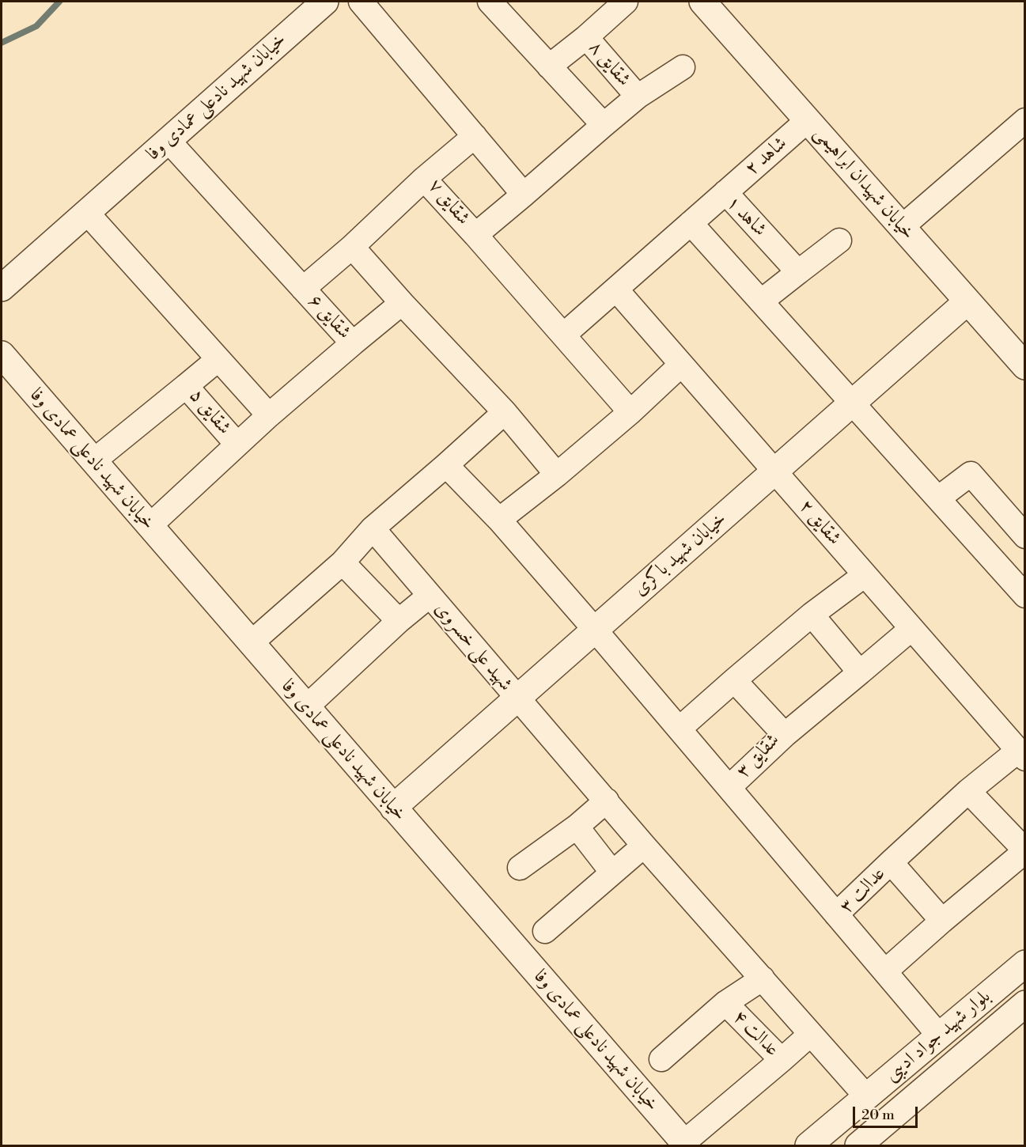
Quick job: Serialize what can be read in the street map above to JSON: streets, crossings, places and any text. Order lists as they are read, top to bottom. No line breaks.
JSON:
{"streets":{"street":["شقایق ۸","خیابان شهید نادعلی عمادی وفا","شاهد ۲","خیابان شهیدان ابراهیمی","شقایق ۷","شاهد ۱","شقایق ۶","شقایق ۵","شقایق ۲","خیابان شهید باکری","شهید علی خسروی","شقایق ۳","عدالت ۳","عدالت ۴","بلوار شهید جواد ادیبی"]},"crossings":[["شقایق ۸","شقایق ۷"],["خیابان شهید نادعلی عمادی وفا","شقایق ۶"],["خیابان شهید نادعلی عمادی وفا","خیابان شهید باکری"],["خیابان شهید نادعلی عمادی وفا","شهید علی خسروی"],["شاهد ۲","خیابان شهیدان ابراهیمی"],["شاهد ۲","شاهد ۱"],["خیابان شهیدان ابراهیمی","خیابان شهید باکری"],["شقایق ۷","شقایق ۶"],["شاهد ۱","شقایق ۲"],["شقایق ۶","شقایق ۵"],["شقایق ۲","خیابان شهید باکری"],["خیابان شهید باکری","شهید علی خسروی"],["خیابان شهید باکری","شقایق ۳"],["شهید علی خسروی","عدالت ۴"],["عدالت ۳","بلوار شهید جواد ادیبی"],["عدالت ۴","بلوار شهید جواد ادیبی"]],"scale_bar":"20 m"}
